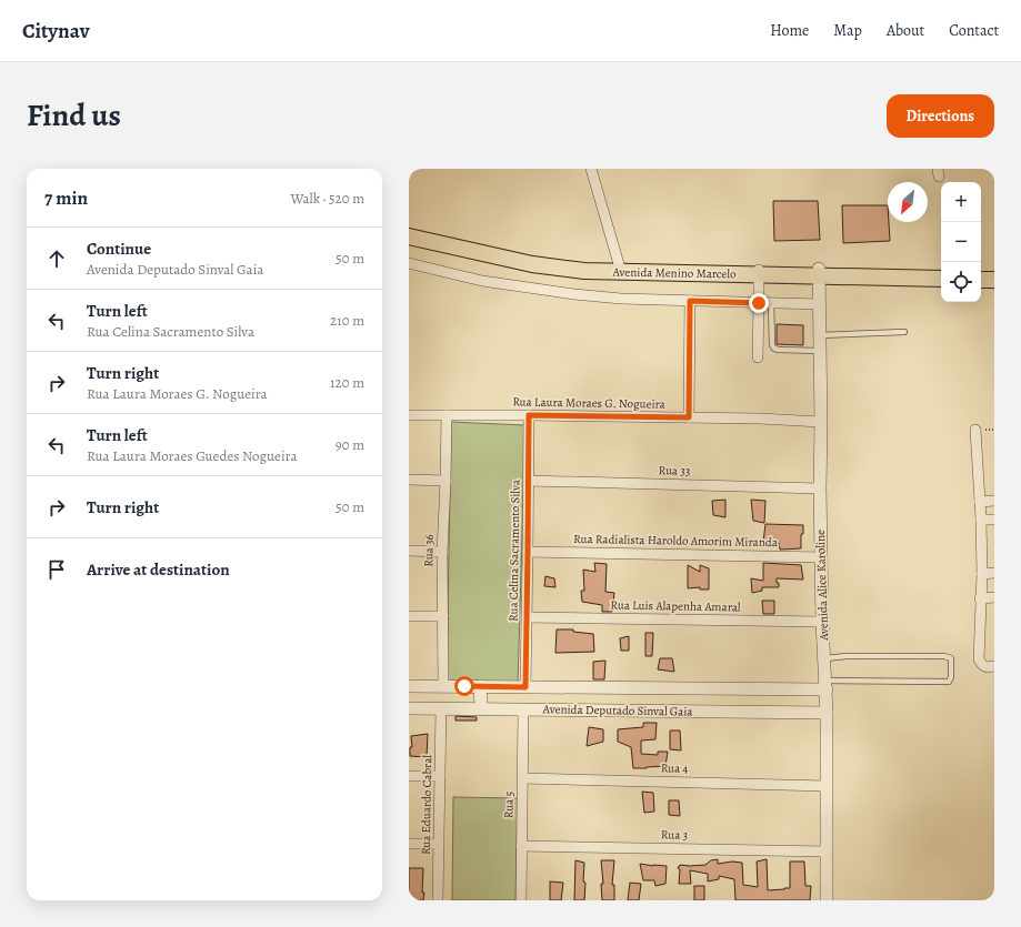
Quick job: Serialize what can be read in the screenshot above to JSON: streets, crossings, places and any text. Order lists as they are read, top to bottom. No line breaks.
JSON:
{"streets":{"main road":["Avenida Menino Marcelo"],"street":["Rua Laura Moraes G. Nogueira","Rua 33","Rua Radialista Haroldo Amorim Miranda","Rua 36","Rua Celina Sacramento Silva","Avenida Alice Karoline","Rua Luís Alapenha Amaral","Avenida Deputado Sinval Gaia","Rua 4","Rua Eduardo Cabral","Rua 5","Rua 3"]},"crossings":[["Avenida Menino Marcelo","Avenida Alice Karoline"],["Rua Laura Moraes G. Nogueira","Rua 36"],["Rua Laura Moraes G. Nogueira","Rua Celina Sacramento Silva"],["Rua Laura Moraes G. Nogueira","Avenida Alice Karoline"],["Rua 33","Rua Celina Sacramento Silva"],["Rua 33","Avenida Alice Karoline"],["Rua Radialista Haroldo Amorim Miranda","Rua Celina Sacramento Silva"],["Rua Radialista Haroldo Amorim Miranda","Avenida Alice Karoline"],["Rua 36","Avenida Deputado Sinval Gaia"],["Rua Celina Sacramento Silva","Rua Luís Alapenha Amaral"],["Rua Celina Sacramento Silva","Avenida Deputado Sinval Gaia"],["Avenida Alice Karoline","Rua Luís Alapenha Amaral"],["Avenida Alice Karoline","Avenida Deputado Sinval Gaia"],["Avenida Alice Karoline","Rua 4"],["Avenida Alice Karoline","Rua 3"],["Avenida Deputado Sinval Gaia","Rua Eduardo Cabral"],["Avenida Deputado Sinval Gaia","Rua 5"],["Rua 4","Rua 5"],["Rua 5","Rua 3"]],"north":"bottom left","page":{"header":"Citynav","nav":["Home","Map","About","Contact"],"title":"Find us","buttons":"Directions","heading":["7 min","Walk · 520 m"],"map_buttons":["+","−"],"list":[["Continue","Avenida Deputado Sinval Gaia","50 m"],["Turn left","Rua Celina Sacramento Silva","210 m"],["Turn right","Rua Laura Moraes G. Nogueira","120 m"],["Turn left","Rua Laura Moraes Guedes Nogueira","90 m"],["Turn right","50 m"],"Arrive at destination"]}}
